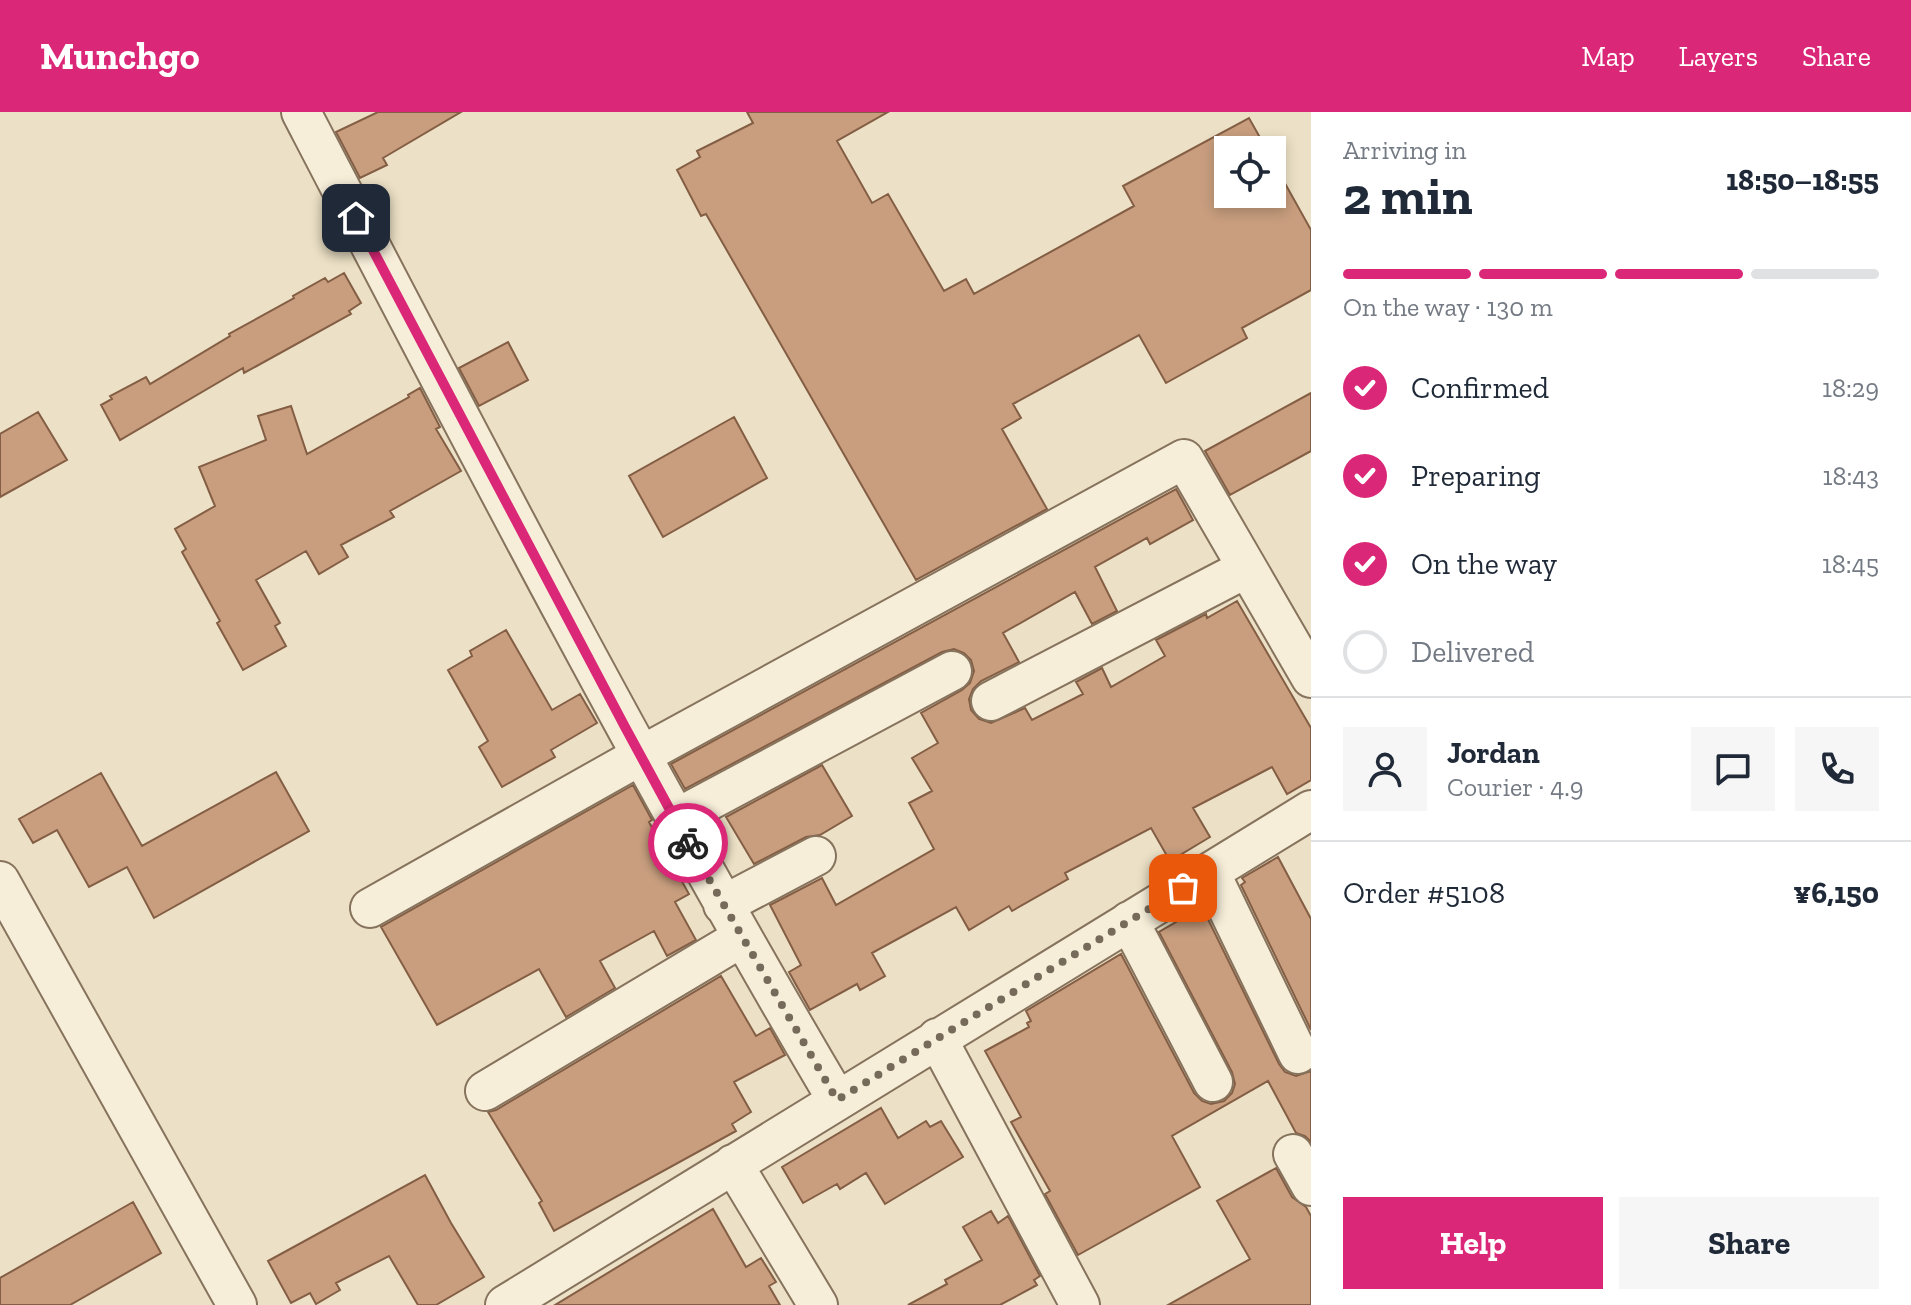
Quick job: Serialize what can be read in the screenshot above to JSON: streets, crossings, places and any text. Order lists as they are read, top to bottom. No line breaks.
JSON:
{"page":{"header":"Munchgo","nav":["Map","Layers","Share"],"heading":["2 min","Arriving in","18:50–18:55"],"panel":["Jordan","Courier · 4.9","Order #5108","¥6,150"],"bar":"On the way · 130 m","list":[["Confirmed","18:29"],["Preparing","18:43"],["On the way","18:45"],"Delivered"],"buttons":["Help","Share"]}}
